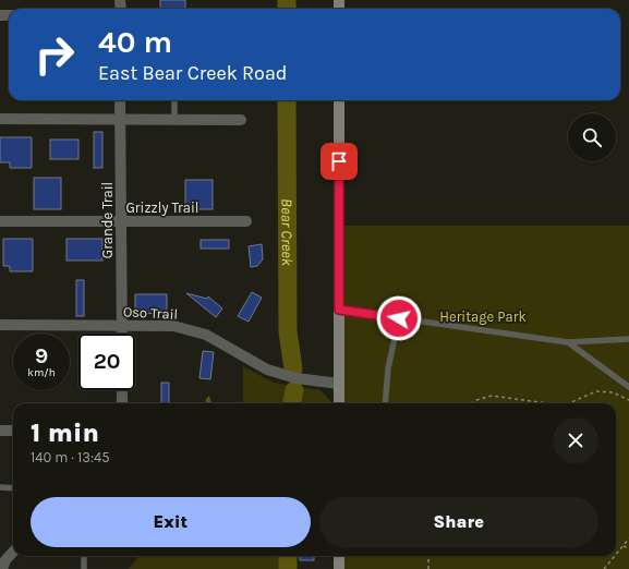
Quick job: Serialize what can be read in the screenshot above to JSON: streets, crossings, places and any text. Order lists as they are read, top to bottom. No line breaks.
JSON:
{"streets":{"street":["Grizzly Trail","Grande Trail","Oso Trail"]},"crossings":[["Grizzly Trail","Grande Trail"],["Grande Trail","Oso Trail"]],"water":["Bear Creek"],"parks":["Heritage Park"],"page":{"turn":["40 m","East Bear Creek Road"],"speed":"9 km/h","limit":"20","heading":["1 min","140 m · 13:45"],"buttons":["Exit","Share"]}}
